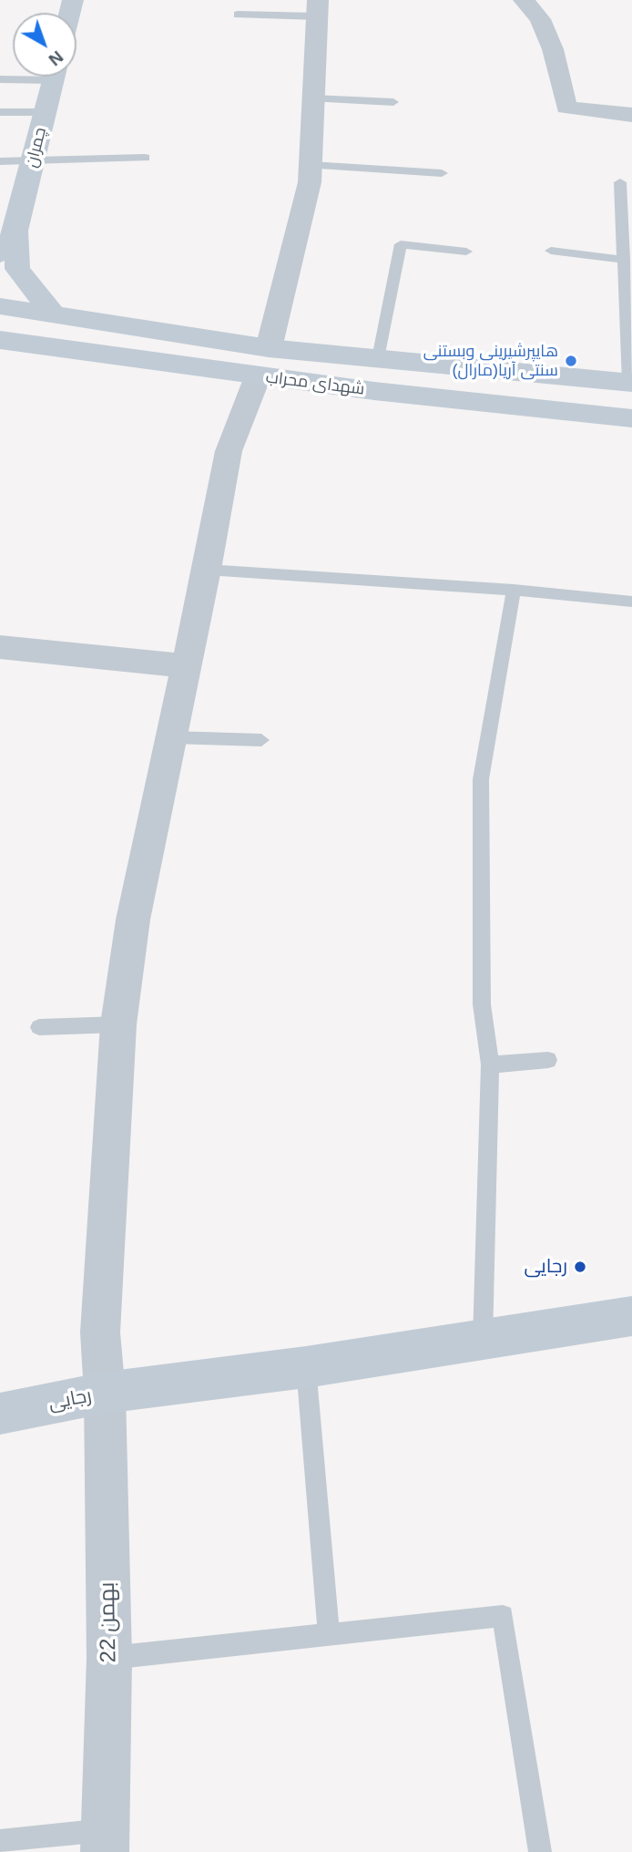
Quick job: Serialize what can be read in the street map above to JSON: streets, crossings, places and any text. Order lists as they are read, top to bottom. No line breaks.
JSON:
{"streets":{"street":["چمران","شهدای محراب","رجایی","22 بهمن"]},"crossings":[["شهدای محراب","22 بهمن"],["رجایی","22 بهمن"]],"places":["هایپرشیرینی وبستنی سنتی آریا(مارال)","رجایی"],"north":"bottom right"}
